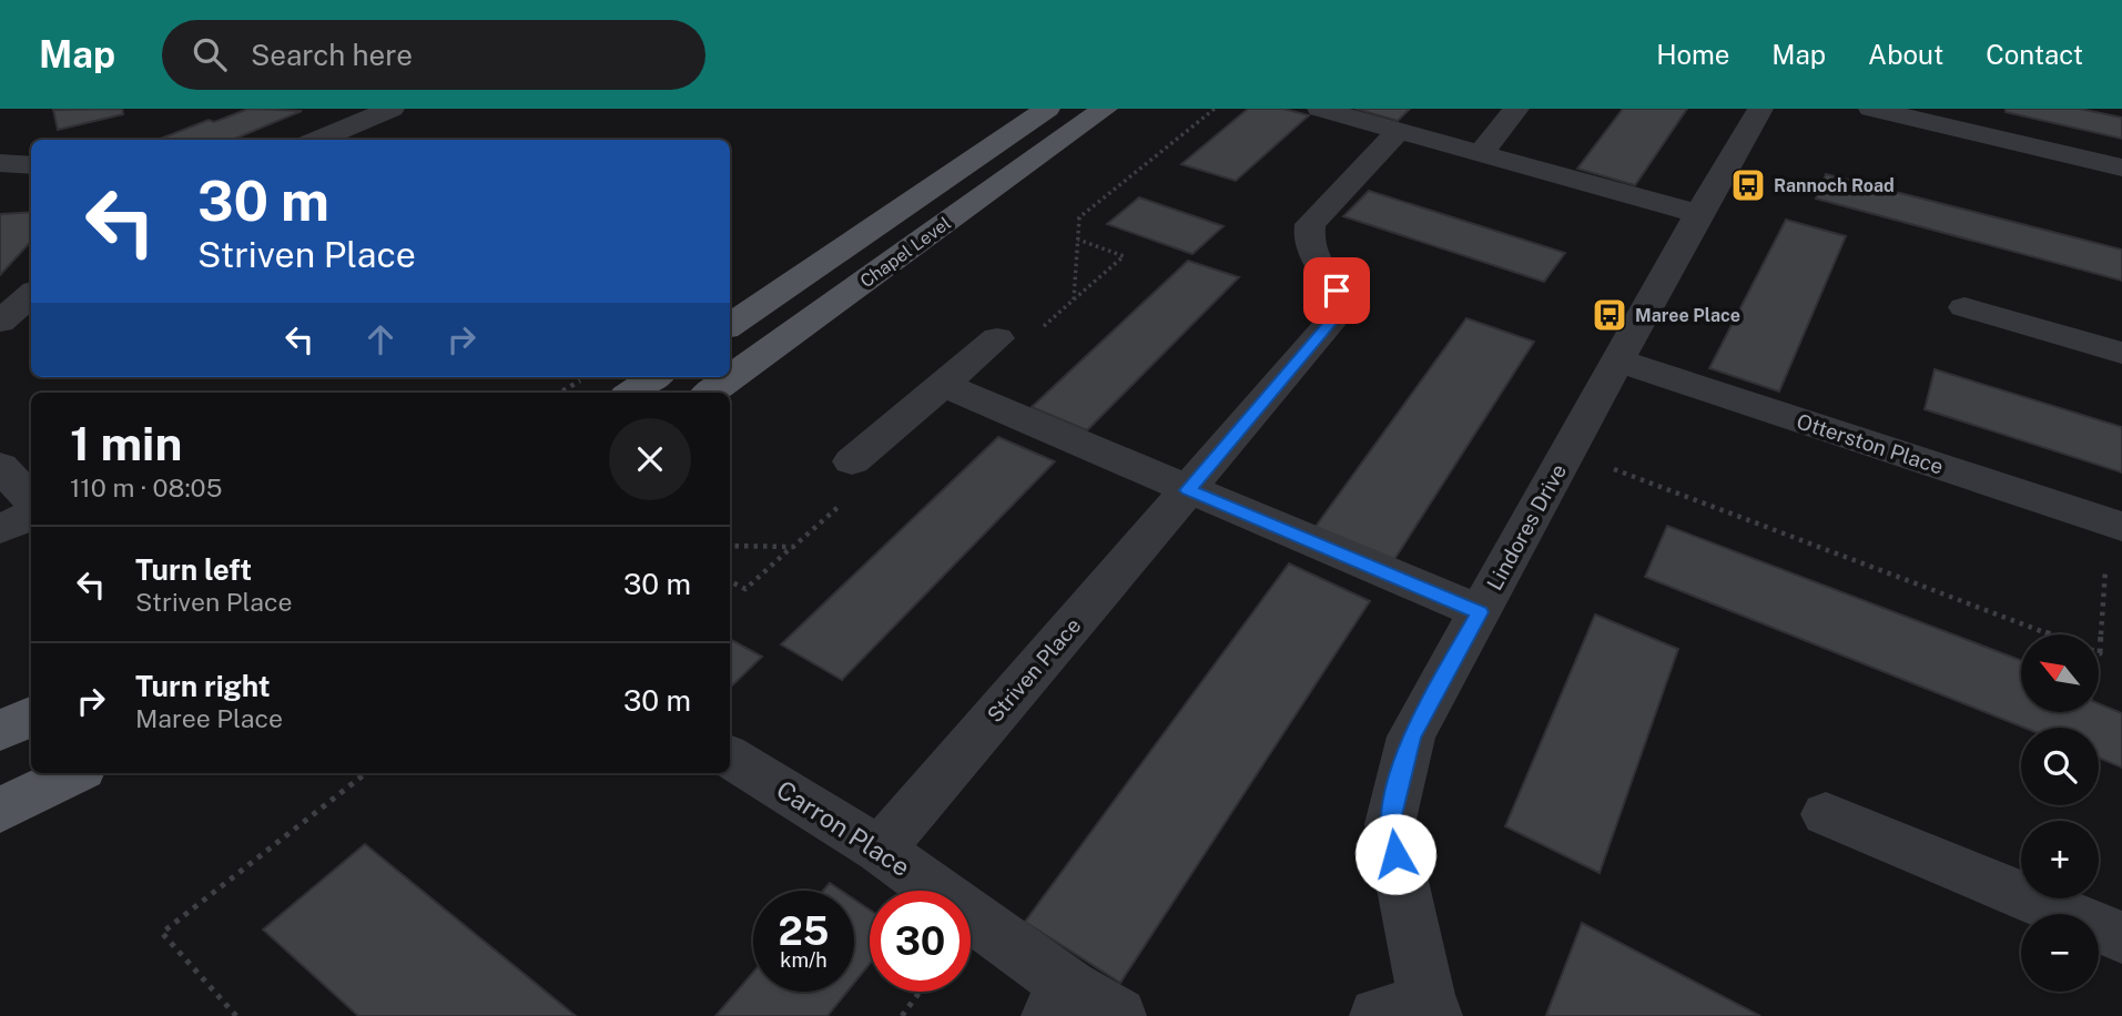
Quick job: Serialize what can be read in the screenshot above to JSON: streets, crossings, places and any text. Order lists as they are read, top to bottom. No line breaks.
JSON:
{"streets":{"main road":["Chapel Level"],"street":["Otterston Place","Lindores Drive","Striven Place","Carron Place"]},"crossings":[["Otterston Place","Lindores Drive"],["Striven Place","Carron Place"]],"places":{"bus stop":["Rannoch Road","Maree Place"]},"north":"top left","page":{"header":"Map","search":"Search here","nav":["Home","Map","About","Contact"],"turn":["30 m","Striven Place"],"heading":["1 min","110 m · 08:05"],"list":[{"name":"Turn left","note":"Striven Place","value":"30 m"},{"name":"Turn right","note":"Maree Place","value":"30 m"}],"map_buttons":["+","−"],"speed":"25 km/h","limit":"30"}}
